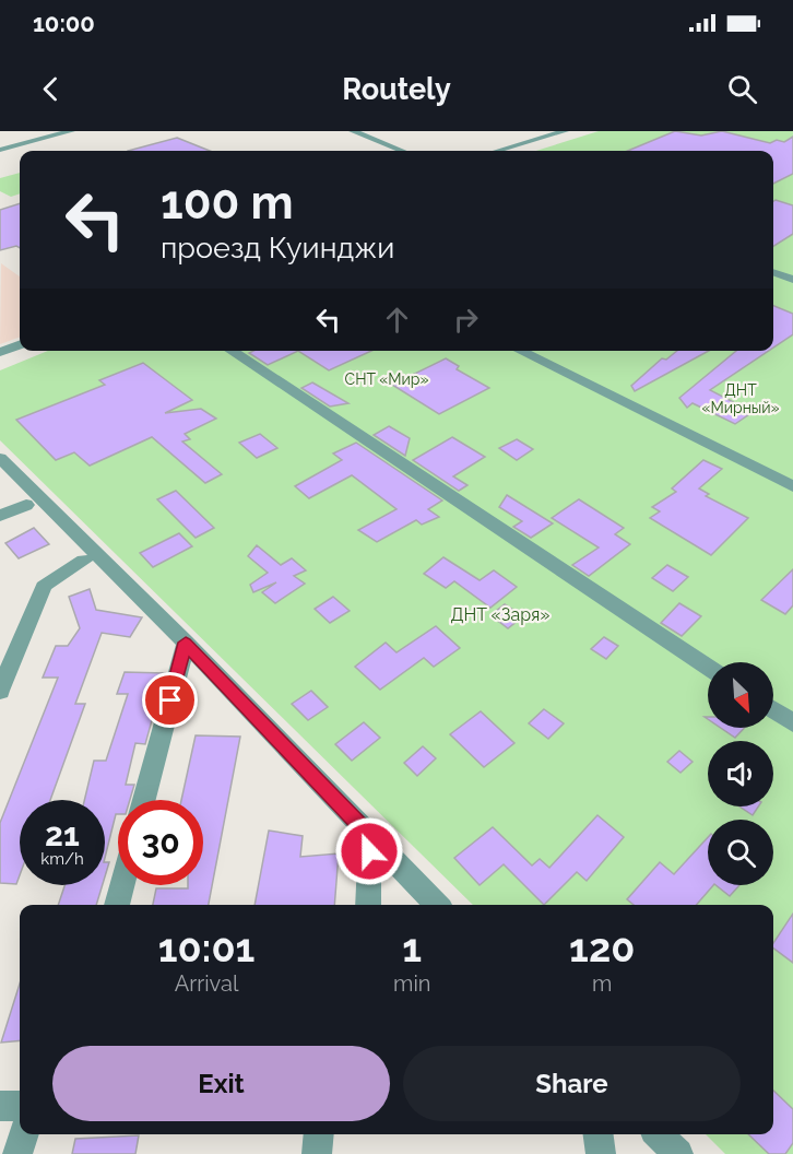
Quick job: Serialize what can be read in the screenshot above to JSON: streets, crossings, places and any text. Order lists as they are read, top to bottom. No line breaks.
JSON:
{"parks":["СНТ «Мир»","ДНТ «Мирный»","ДНТ «Заря»"],"north":"bottom right","page":{"status":"10:00","header":"Routely","turn":["100 m","проезд Куинджи"],"speed":"21 km/h","limit":"30","eta":["10:01","Arrival","1","min","120","m"],"buttons":["Exit","Share"]}}
